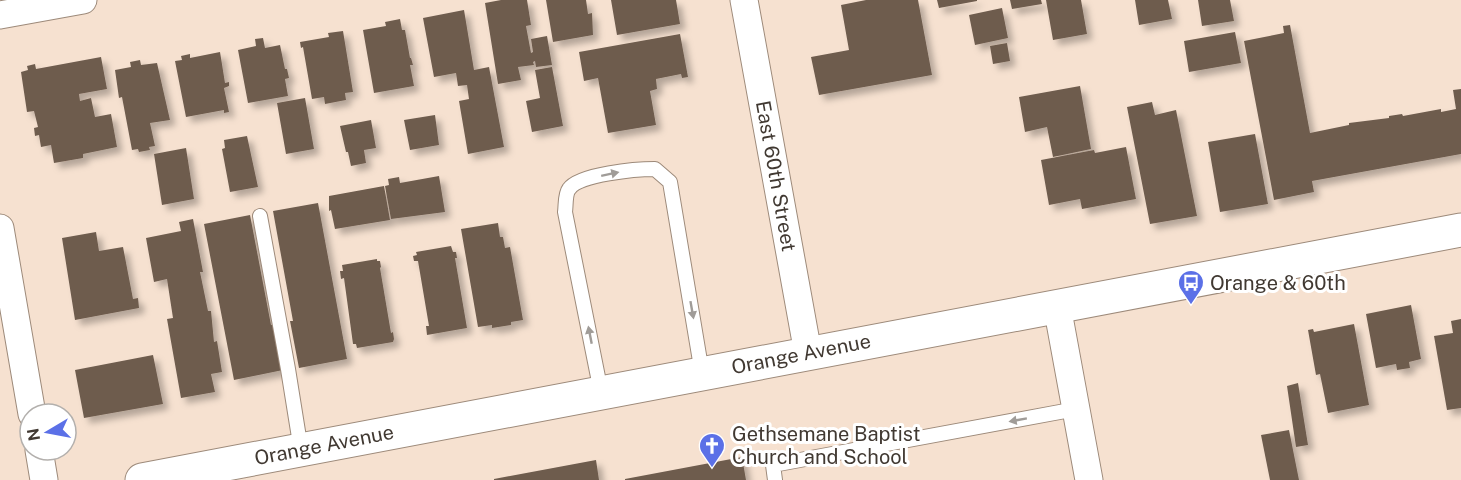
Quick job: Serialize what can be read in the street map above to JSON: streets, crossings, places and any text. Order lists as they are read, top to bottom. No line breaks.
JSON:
{"streets":{"street":["East 60th Street","Orange Avenue"]},"crossings":[["East 60th Street","Orange Avenue"]],"places":{"bus stop":["Orange & 60th"],"church":["Gethsemane Baptist Church and School"]},"north":"left"}
